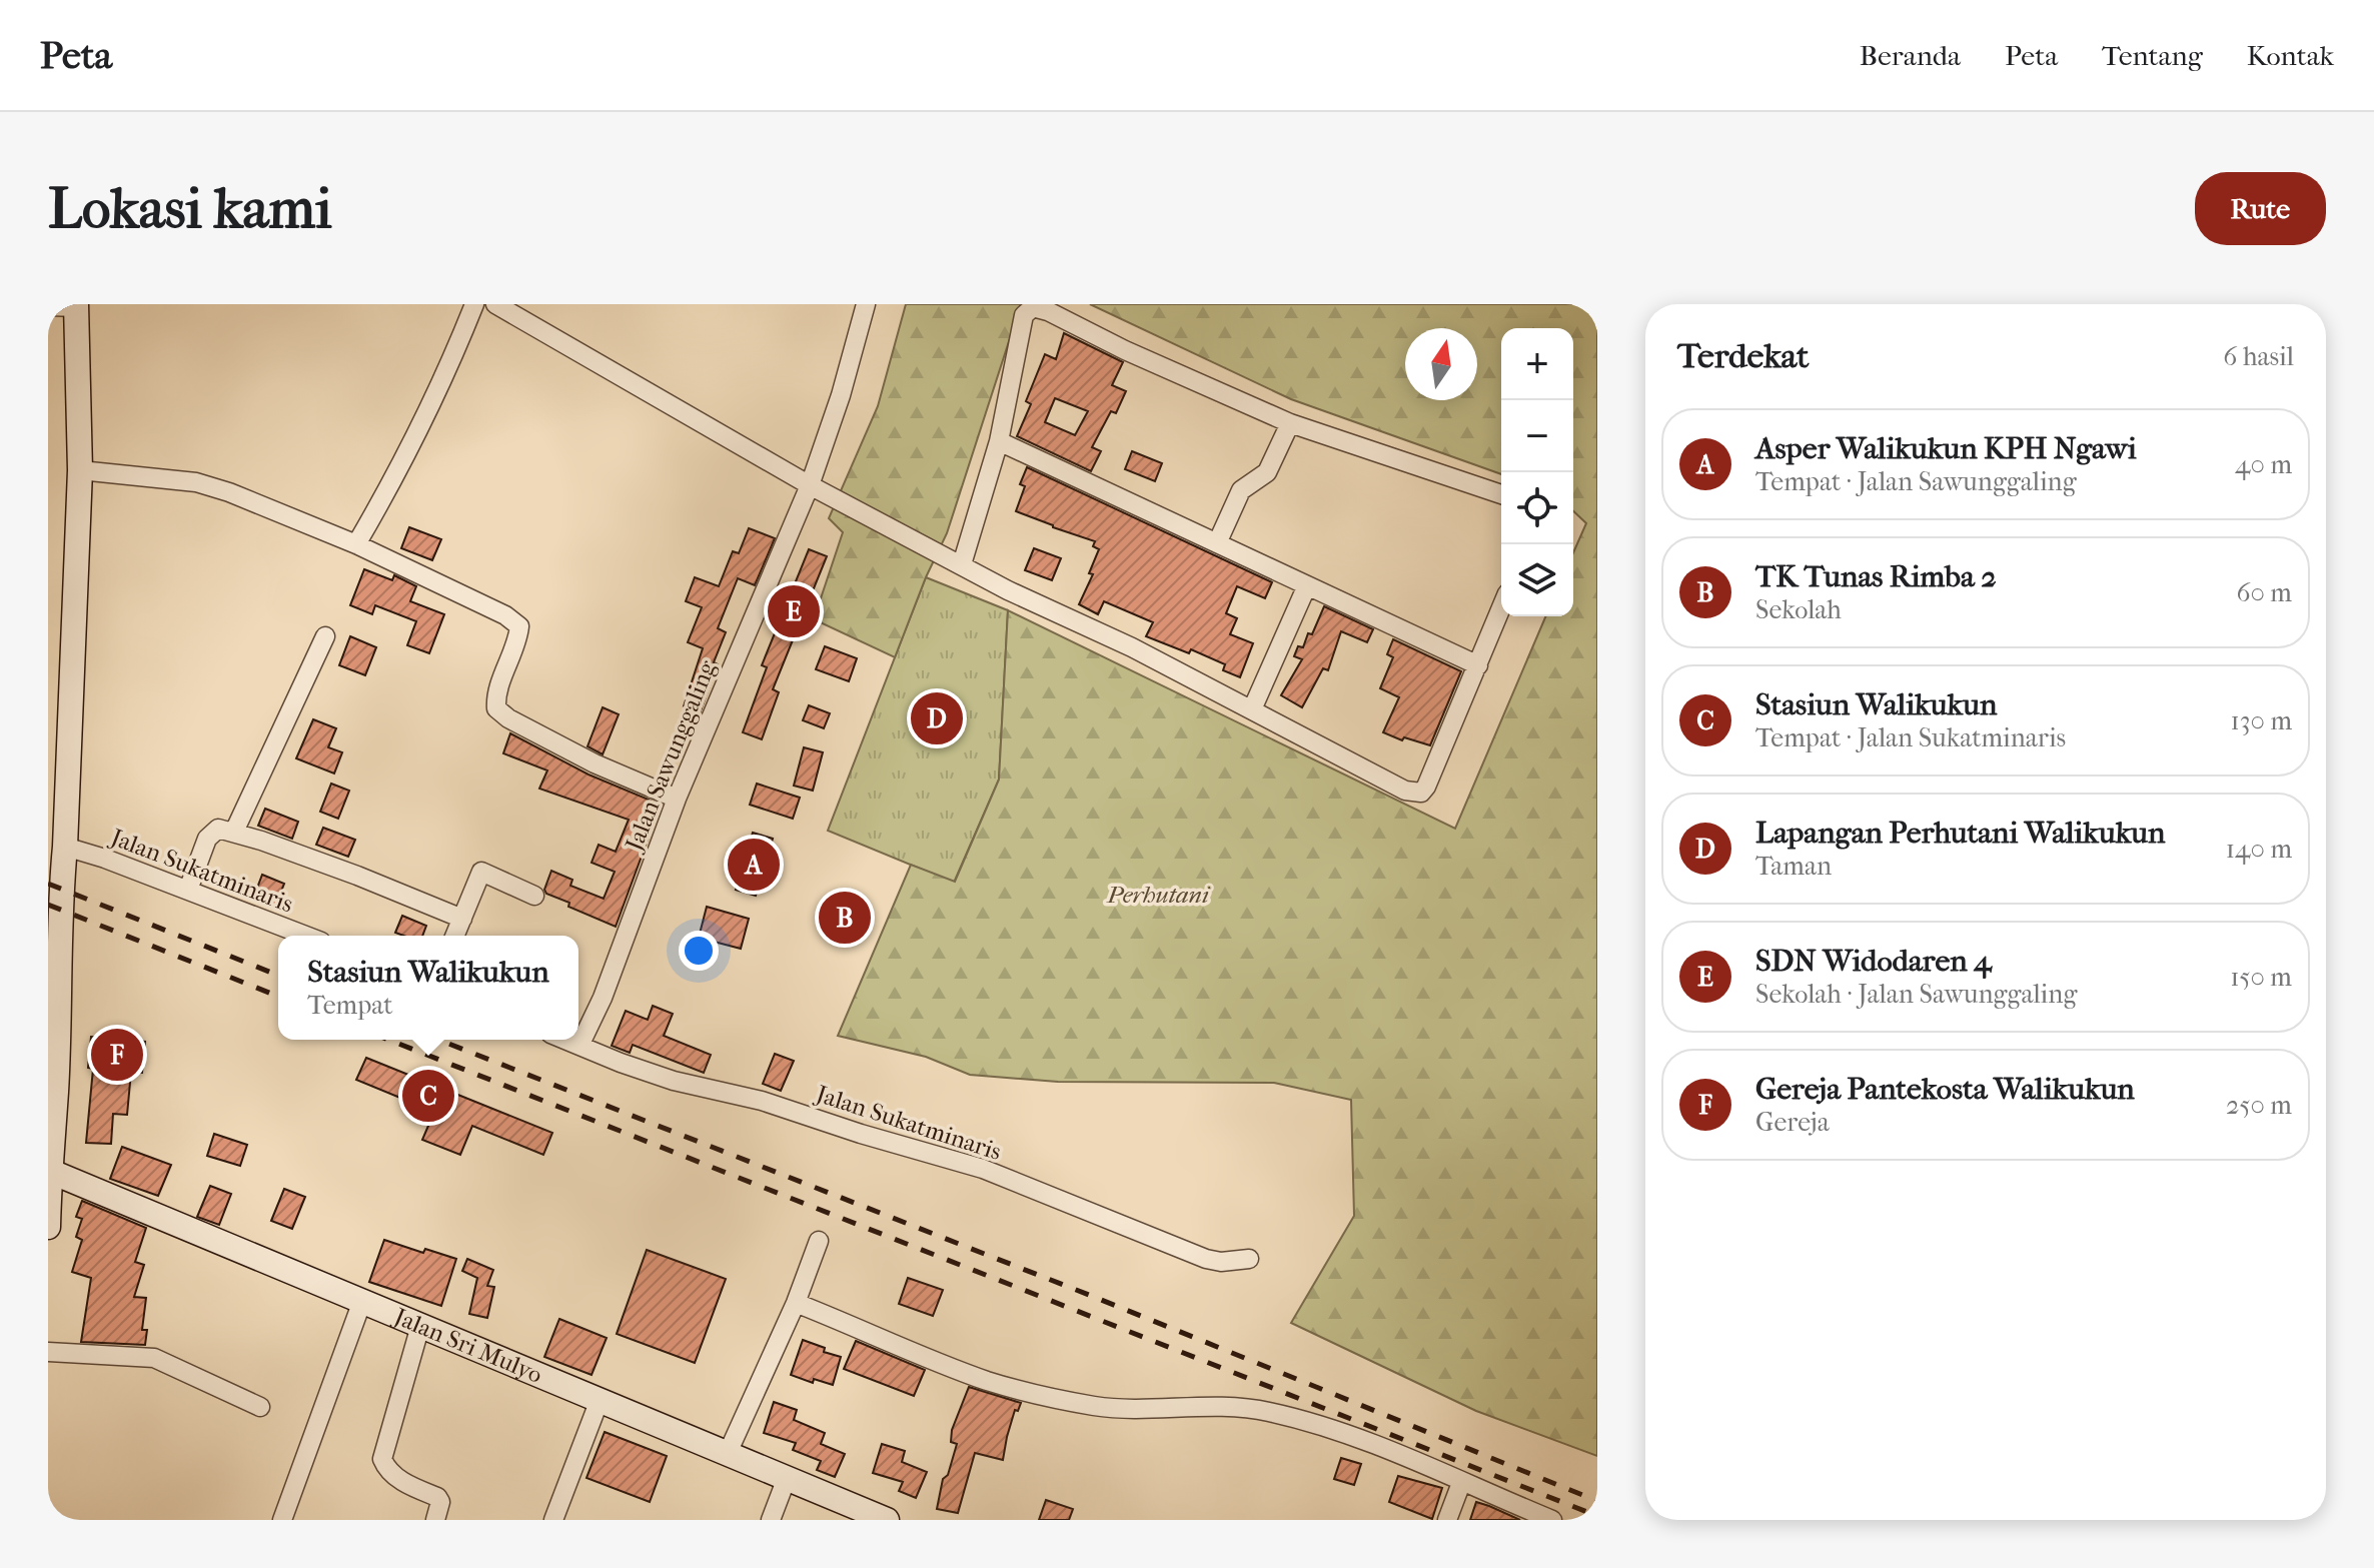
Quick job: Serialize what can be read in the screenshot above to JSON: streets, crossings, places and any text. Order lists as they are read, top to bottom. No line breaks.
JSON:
{"streets":{"main road":["Jalan Sri Mulyo"],"street":["Jalan Sawunggaling","Jalan Sukatminaris"]},"crossings":[["Jalan Sawunggaling","Jalan Sukatminaris"]],"parks":["Perhutani"],"north":"top","page":{"header":"Peta","nav":["Beranda","Peta","Tentang","Kontak"],"buttons":"Rute","title":"Lokasi kami","heading":["Terdekat","6 hasil"],"map_buttons":["+","−"],"list":[{"mark":"A","name":"Asper Walikukun KPH Ngawi","note":"Tempat · Jalan Sawunggaling","value":"40 m"},{"mark":"B","name":"TK Tunas Rimba 2","note":"Sekolah","value":"60 m"},{"mark":"C","name":"Stasiun Walikukun","note":"Tempat · Jalan Sukatminaris","value":"130 m"},{"mark":"D","name":"Lapangan Perhutani Walikukun","note":"Taman","value":"140 m"},{"mark":"E","name":"SDN Widodaren 4","note":"Sekolah · Jalan Sawunggaling","value":"150 m"},{"mark":"F","name":"Gereja Pantekosta Walikukun","note":"Gereja","value":"250 m"}],"pins":["E","D","A","B","F","C"],"popup":["Stasiun Walikukun","Tempat"]}}
